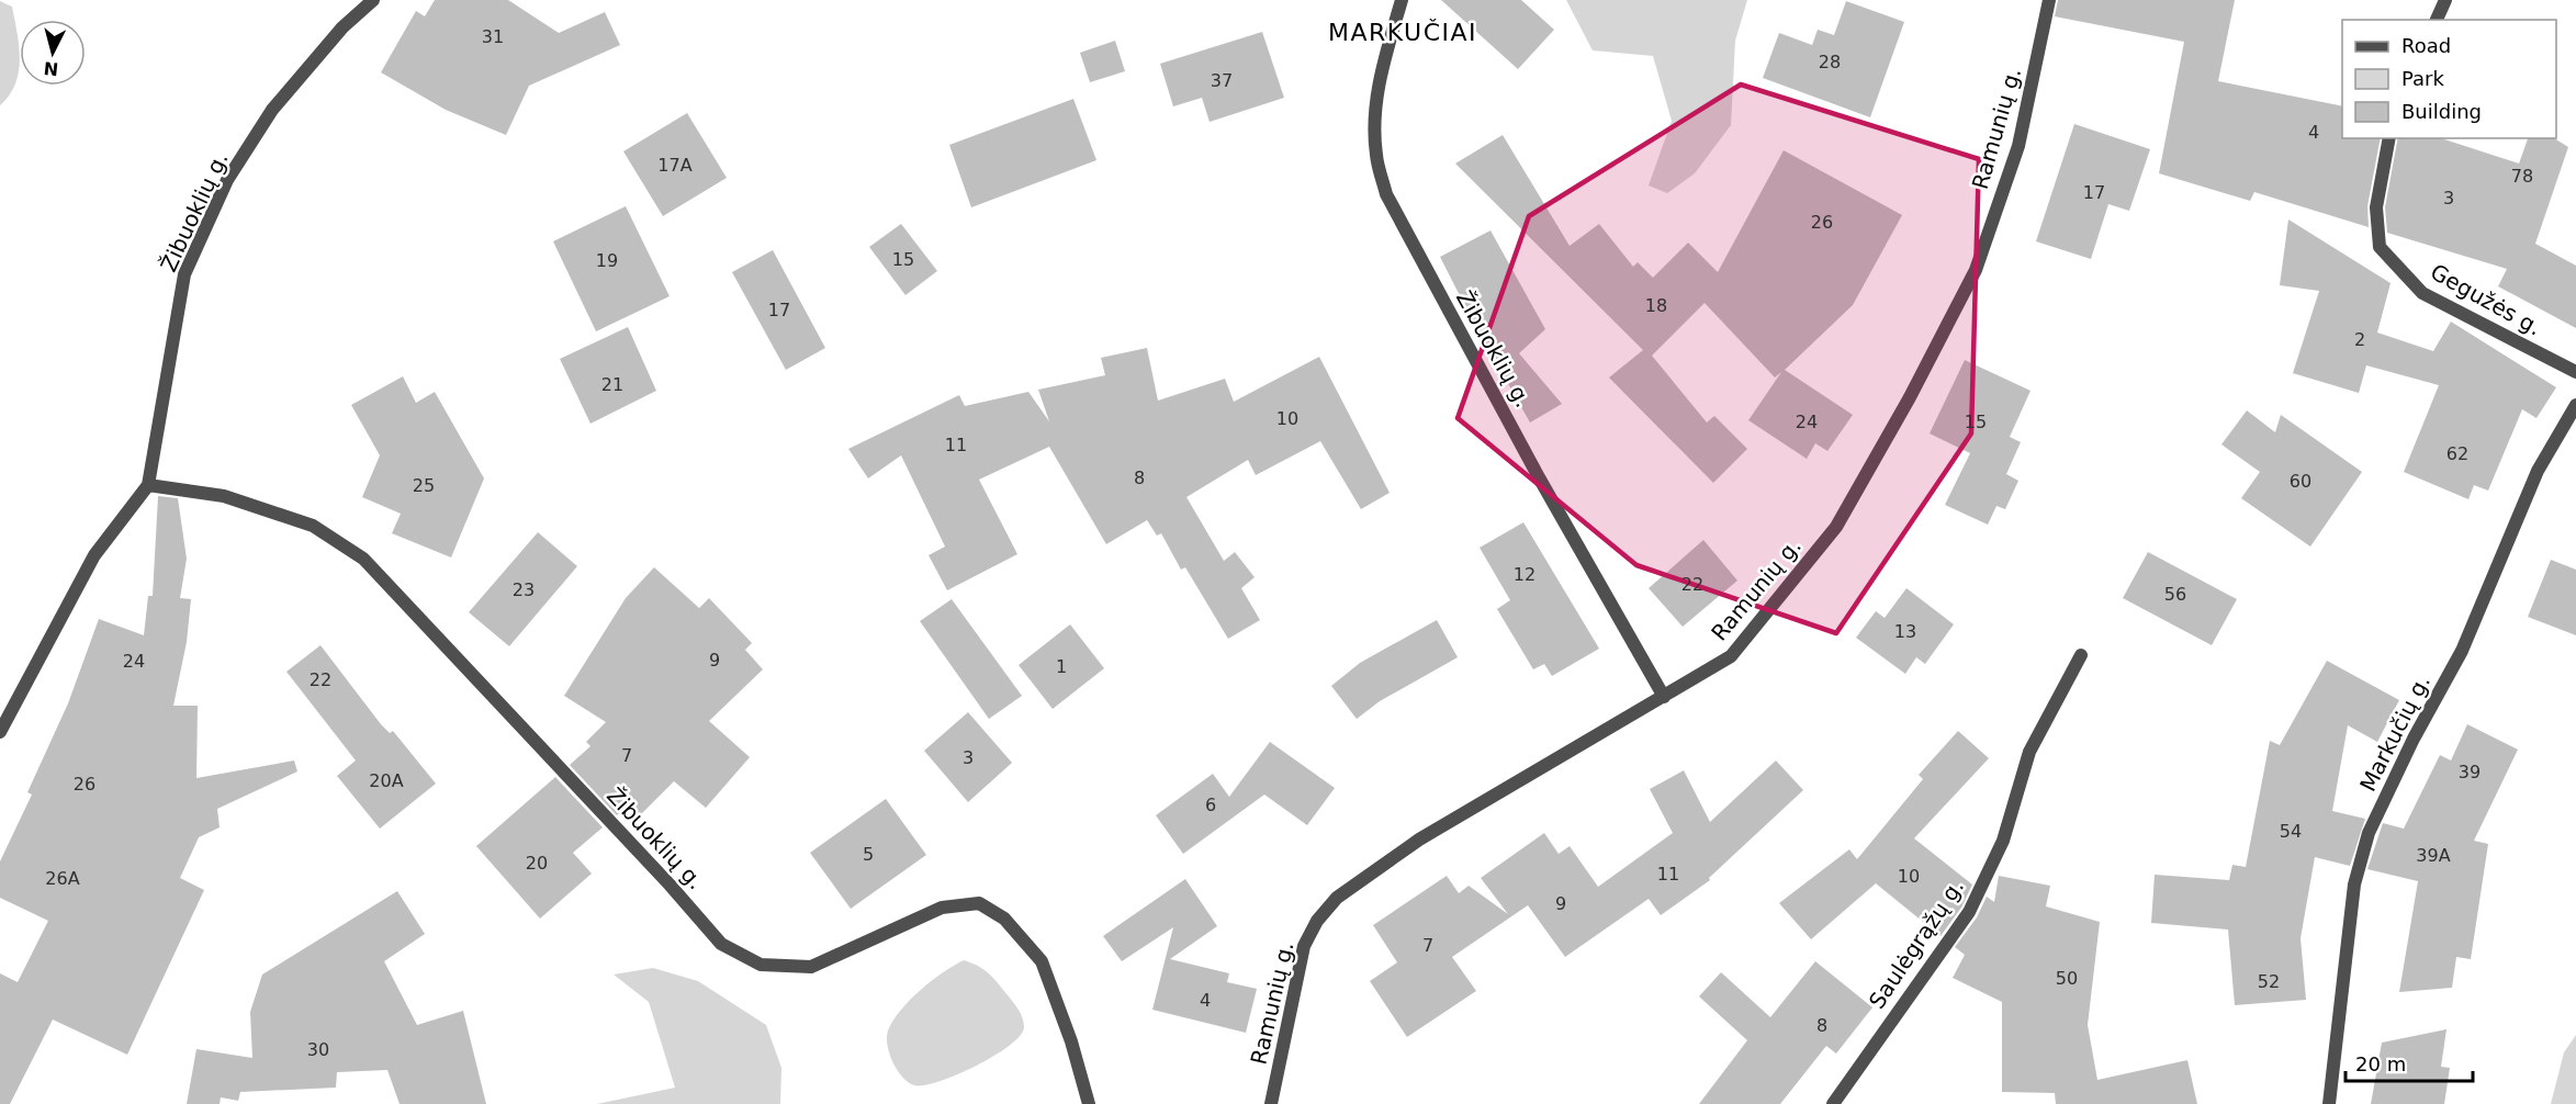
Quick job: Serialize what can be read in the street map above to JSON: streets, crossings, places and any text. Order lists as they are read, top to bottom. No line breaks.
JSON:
{"streets":{"street":["Ramunių g.","Žibuoklių g.","Gegužės g.","Markučių g.","Saulėgrąžų g."]},"crossings":[["Ramunių g.","Žibuoklių g."]],"districts":["MARKUČIAI"],"house_numbers":["31","28","37","4","17A","78","17","3","26","15","19","18","17","2","21","10","24","15","11","62","8","60","25","12","22","23","56","13","9","24","1","22","7","3","39","20A","26","6","54","5","39A","20","11","10","26A","9","7","50","52","4","8","30"],"legend":["Road","Park","Building"],"scale_bar":"20 m","north":"bottom"}
